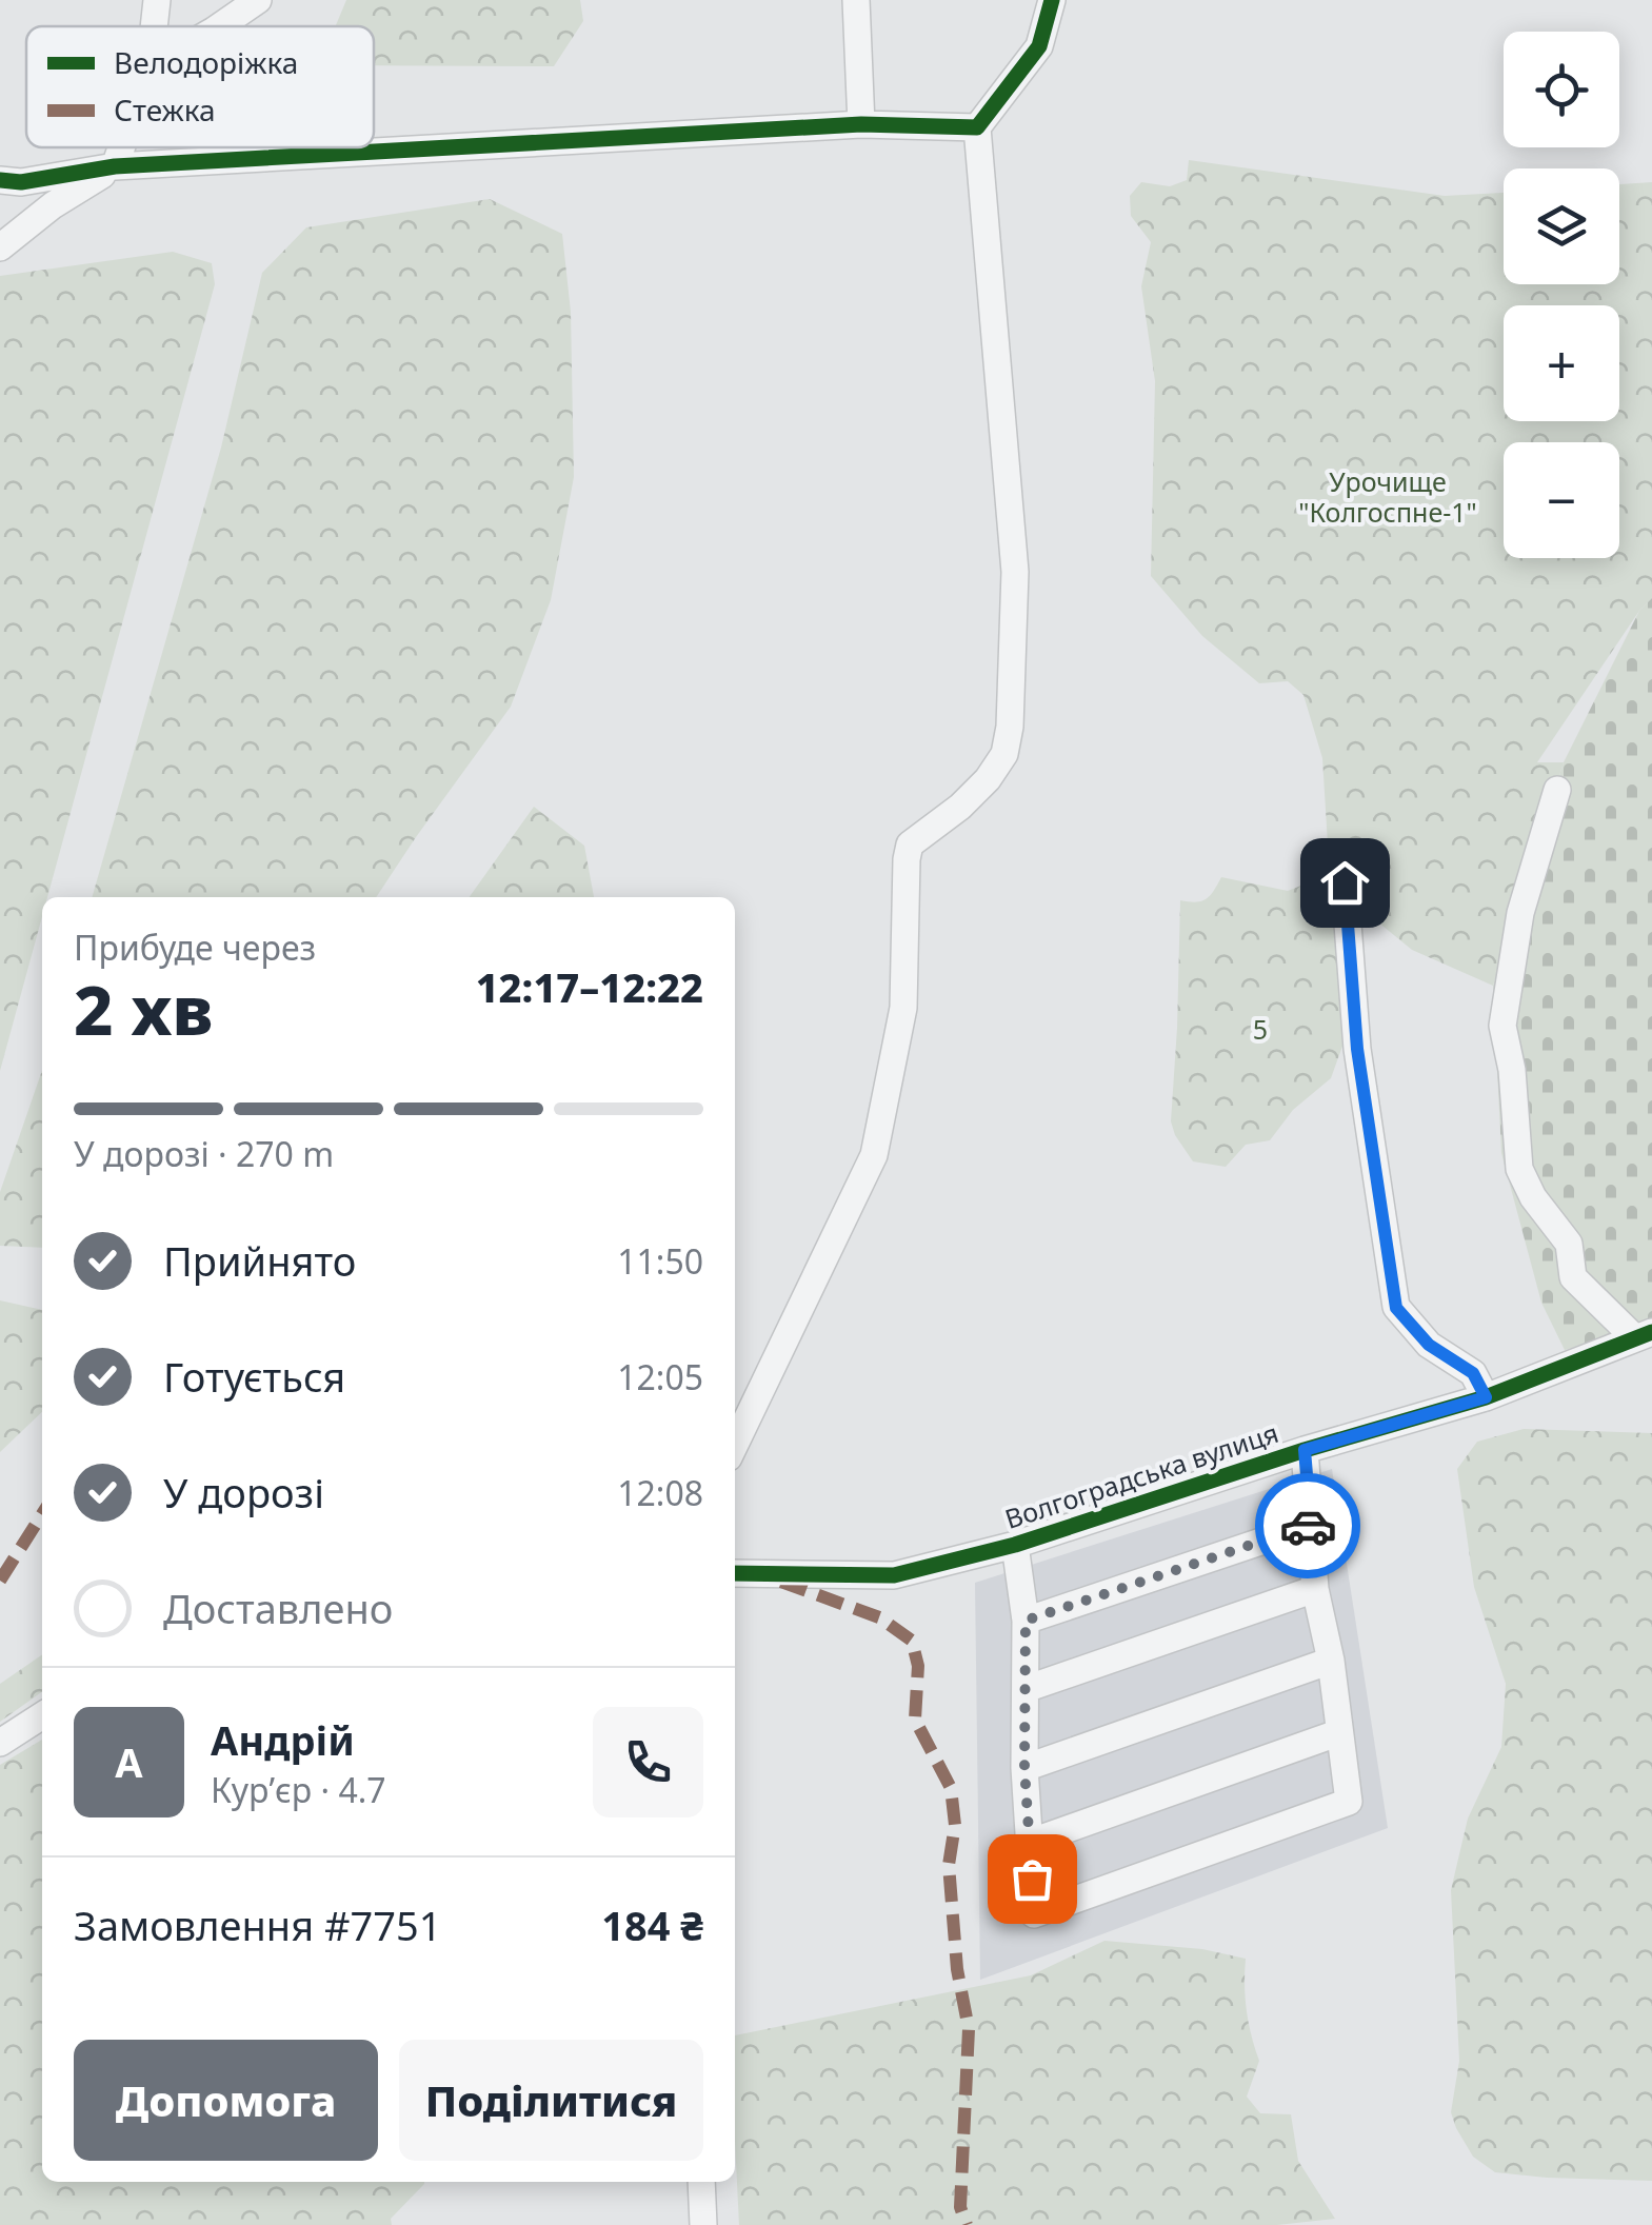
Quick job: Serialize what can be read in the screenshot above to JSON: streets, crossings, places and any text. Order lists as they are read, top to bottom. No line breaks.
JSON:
{"streets":{"street":["Волгоградська вулиця"]},"parks":["Урочище \"Колгоспне-1\"","5"],"legend":["Велодоріжка","Стежка"],"page":{"map_buttons":["+","−"],"heading":["2 хв","Прибуде через","12:17–12:22"],"panel":["Андрій","Кур’єр · 4.7","Замовлення #7751","184 ₴"],"bar":"У дорозі · 270 m","list":[["Прийнято","11:50"],["Готується","12:05"],["У дорозі","12:08"],"Доставлено"],"round":"А","buttons":["Допомога","Поділитися"]}}
